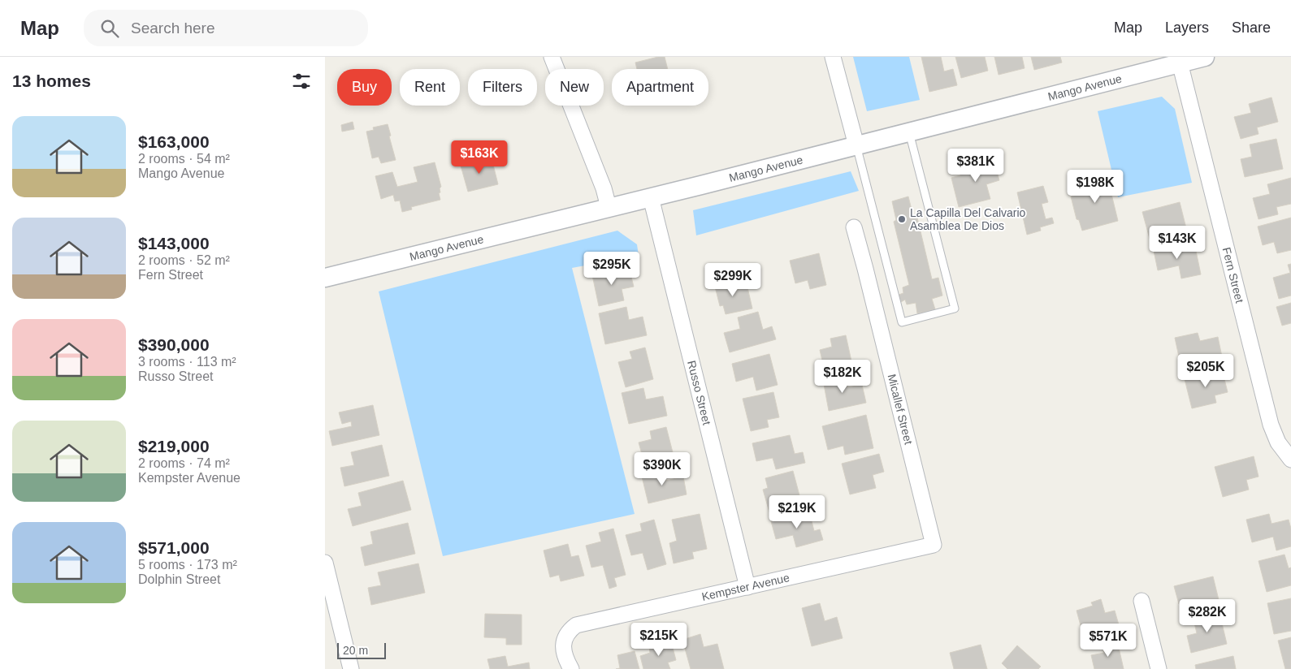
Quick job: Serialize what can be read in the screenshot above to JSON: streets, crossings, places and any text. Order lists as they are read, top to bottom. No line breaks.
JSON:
{"streets":{"street":["Mango Avenue","Fern Street","Russo Street","Micallef Street","Kempster Avenue"]},"crossings":[["Mango Avenue","Fern Street"],["Mango Avenue","Russo Street"],["Russo Street","Kempster Avenue"],["Micallef Street","Kempster Avenue"]],"places":["La Capilla Del Calvario Asamblea De Dios"],"scale_bar":"20 m","page":{"header":"Map","search":"Search here","nav":["Map","Layers","Share"],"heading":"13 homes","chip":["Buy","Rent","Filters","New","Apartment"],"list":[{"name":"$163,000","note":"2 rooms · 54 m² · Mango Avenue"},{"name":"$143,000","note":"2 rooms · 52 m² · Fern Street"},{"name":"$390,000","note":"3 rooms · 113 m² · Russo Street"},{"name":"$219,000","note":"2 rooms · 74 m² · Kempster Avenue"},{"name":"$571,000","note":"5 rooms · 173 m² · Dolphin Street"}],"price":["$163K","$381K","$198K","$143K","$295K","$299K","$205K","$182K","$390K","$219K","$282K","$215K","$571K"],"scale":"20 m"}}
